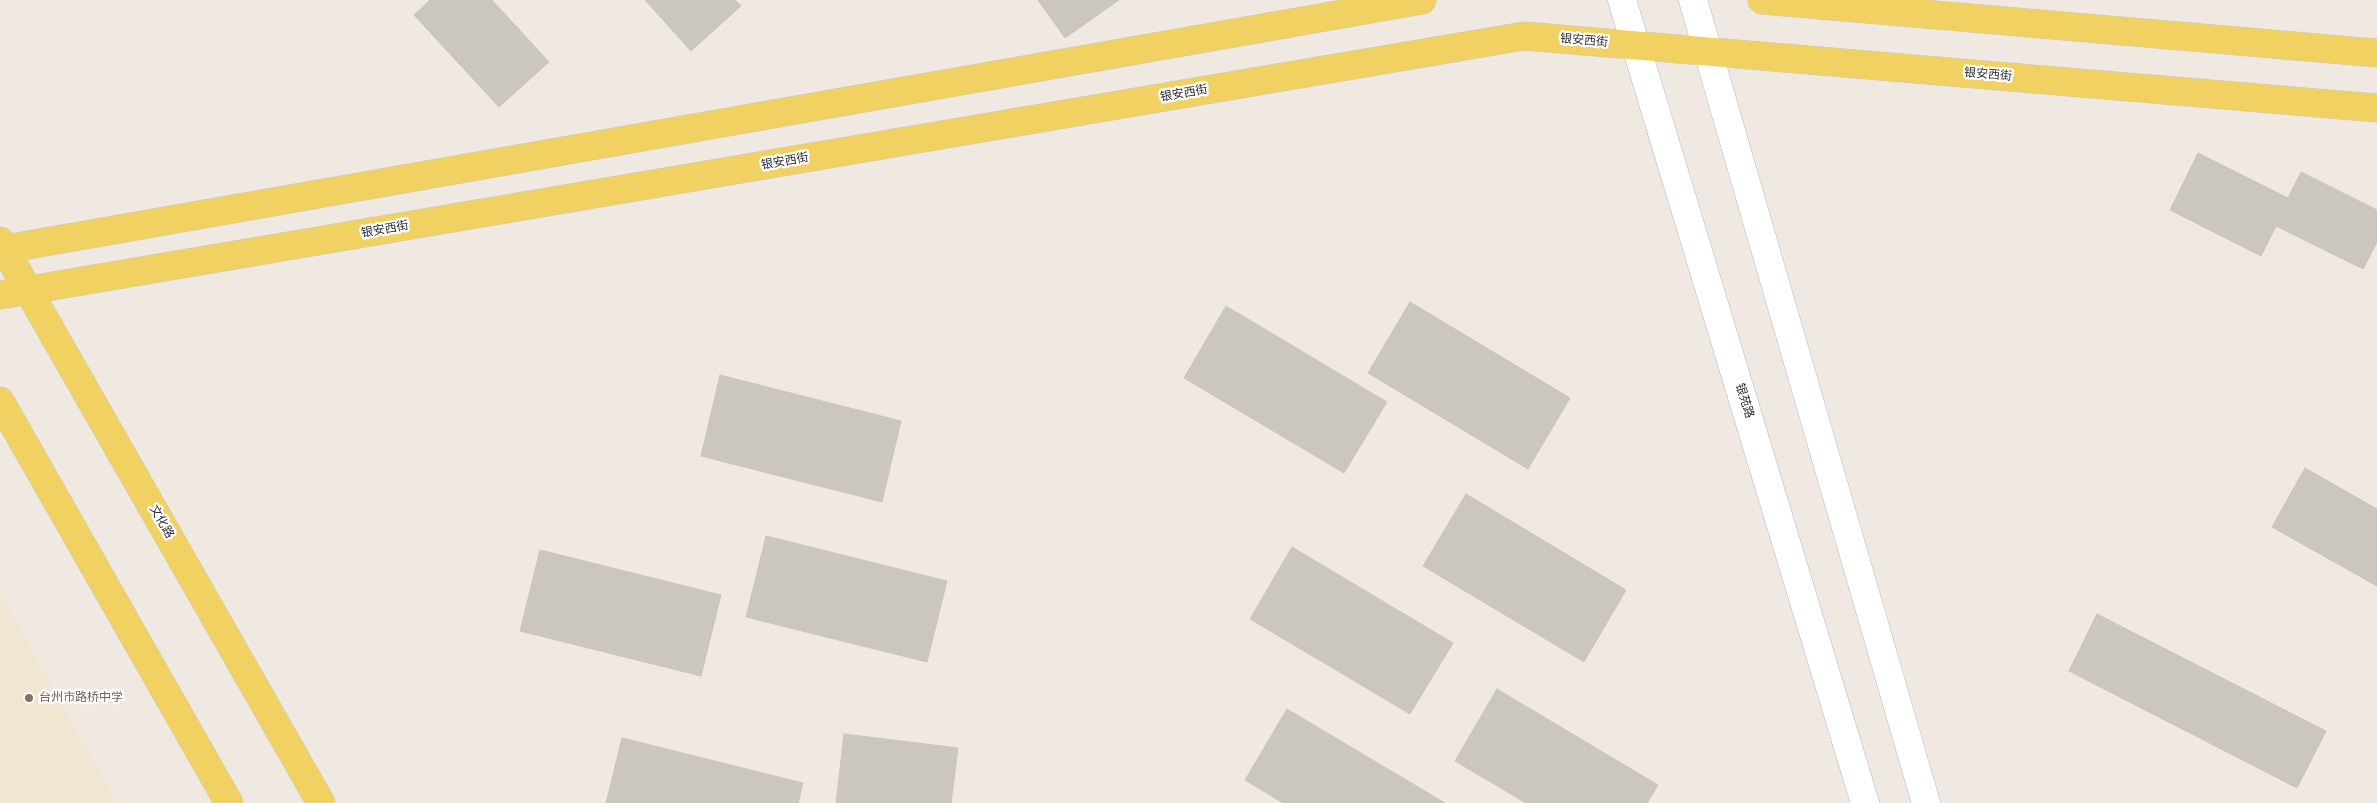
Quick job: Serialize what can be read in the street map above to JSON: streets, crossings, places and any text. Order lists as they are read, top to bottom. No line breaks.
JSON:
{"streets":{"main road":["银安西街","文化路"],"street":["银苑路"]},"crossings":[["银安西街","银苑路"],["银安西街","文化路"]],"places":["台州市路桥中学"]}
